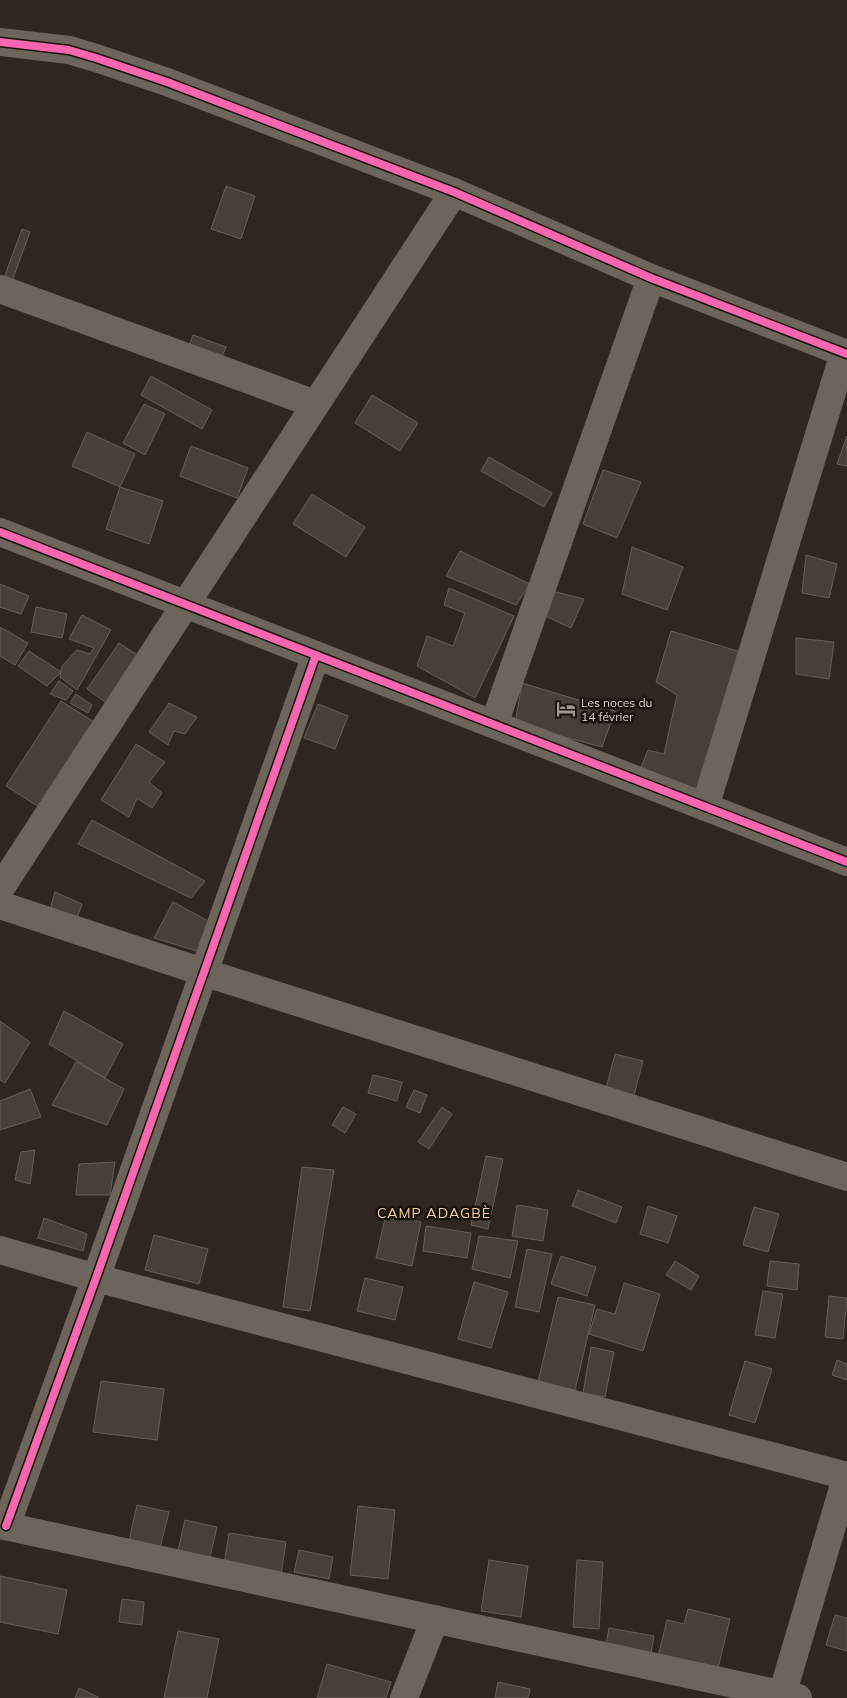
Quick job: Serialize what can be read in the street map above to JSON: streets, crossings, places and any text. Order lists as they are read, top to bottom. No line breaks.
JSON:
{"districts":["CAMP ADAGBÈ"],"places":{"hotel":["Les noces du 14 février"]}}
